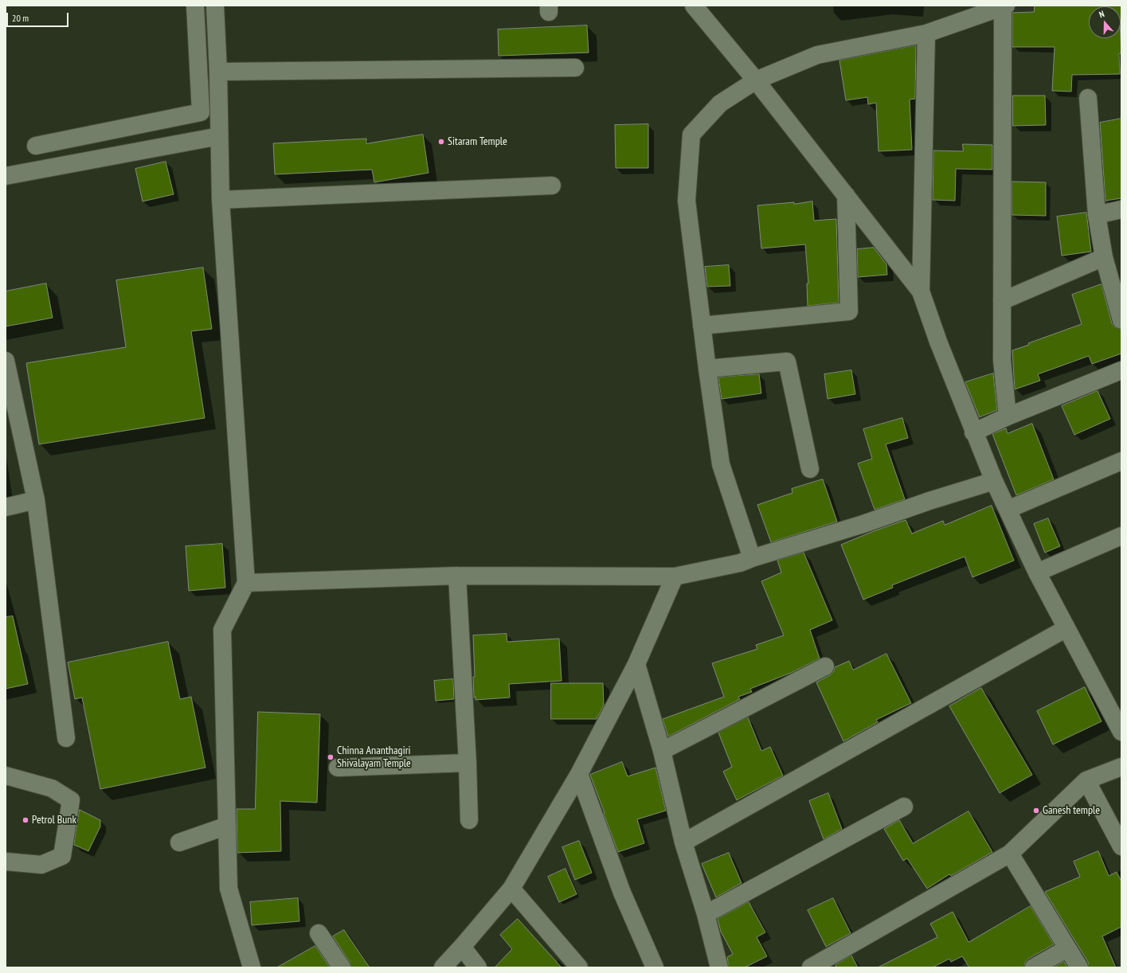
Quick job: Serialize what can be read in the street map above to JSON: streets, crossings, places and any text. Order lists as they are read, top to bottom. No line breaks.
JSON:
{"places":["Sitaram Temple","Chinna Ananthagiri Shivalayam Temple","Ganesh temple","Petrol Bunk"],"scale_bar":"20 m","north":"top"}
